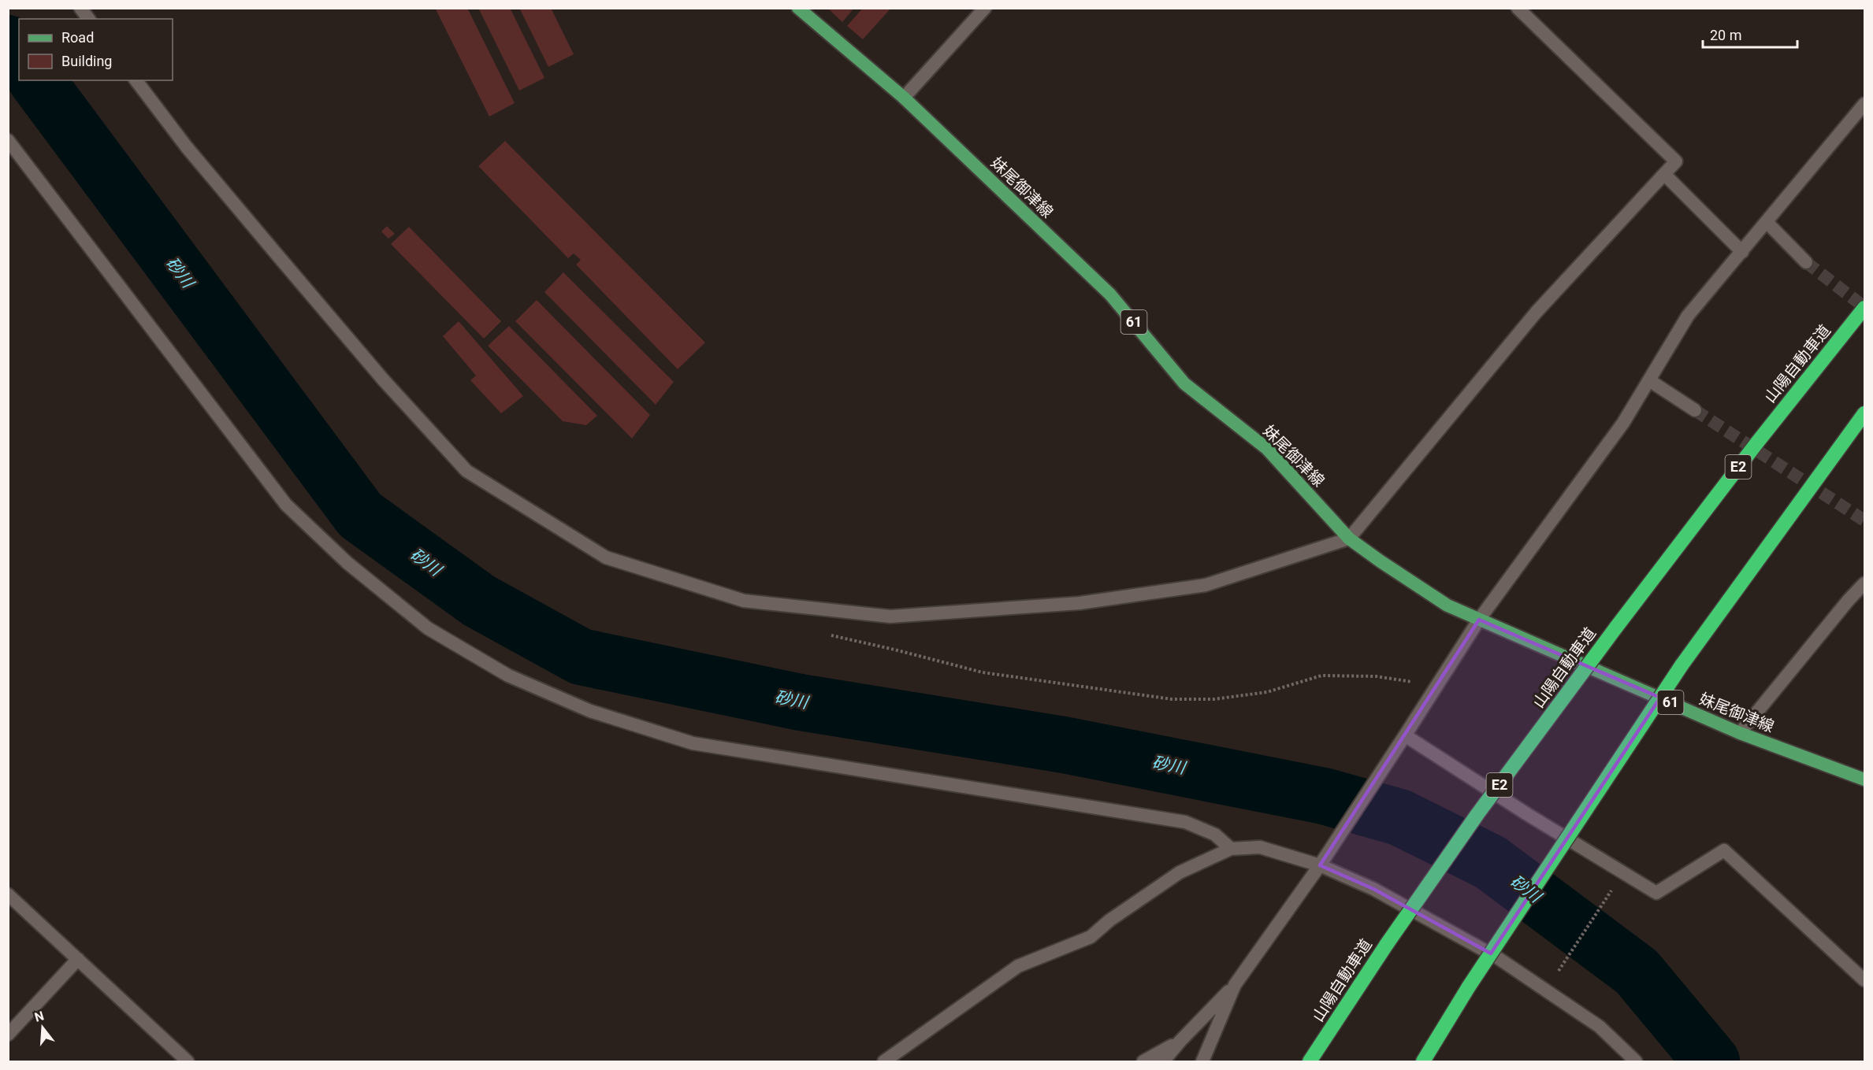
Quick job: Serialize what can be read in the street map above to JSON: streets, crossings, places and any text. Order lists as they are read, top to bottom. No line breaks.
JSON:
{"streets":{"highway":["山陽自動車道","E2"],"main road":["妹尾御津線","61"]},"water":["砂川"],"legend":["Road","Building"],"scale_bar":"20 m","north":"top"}
